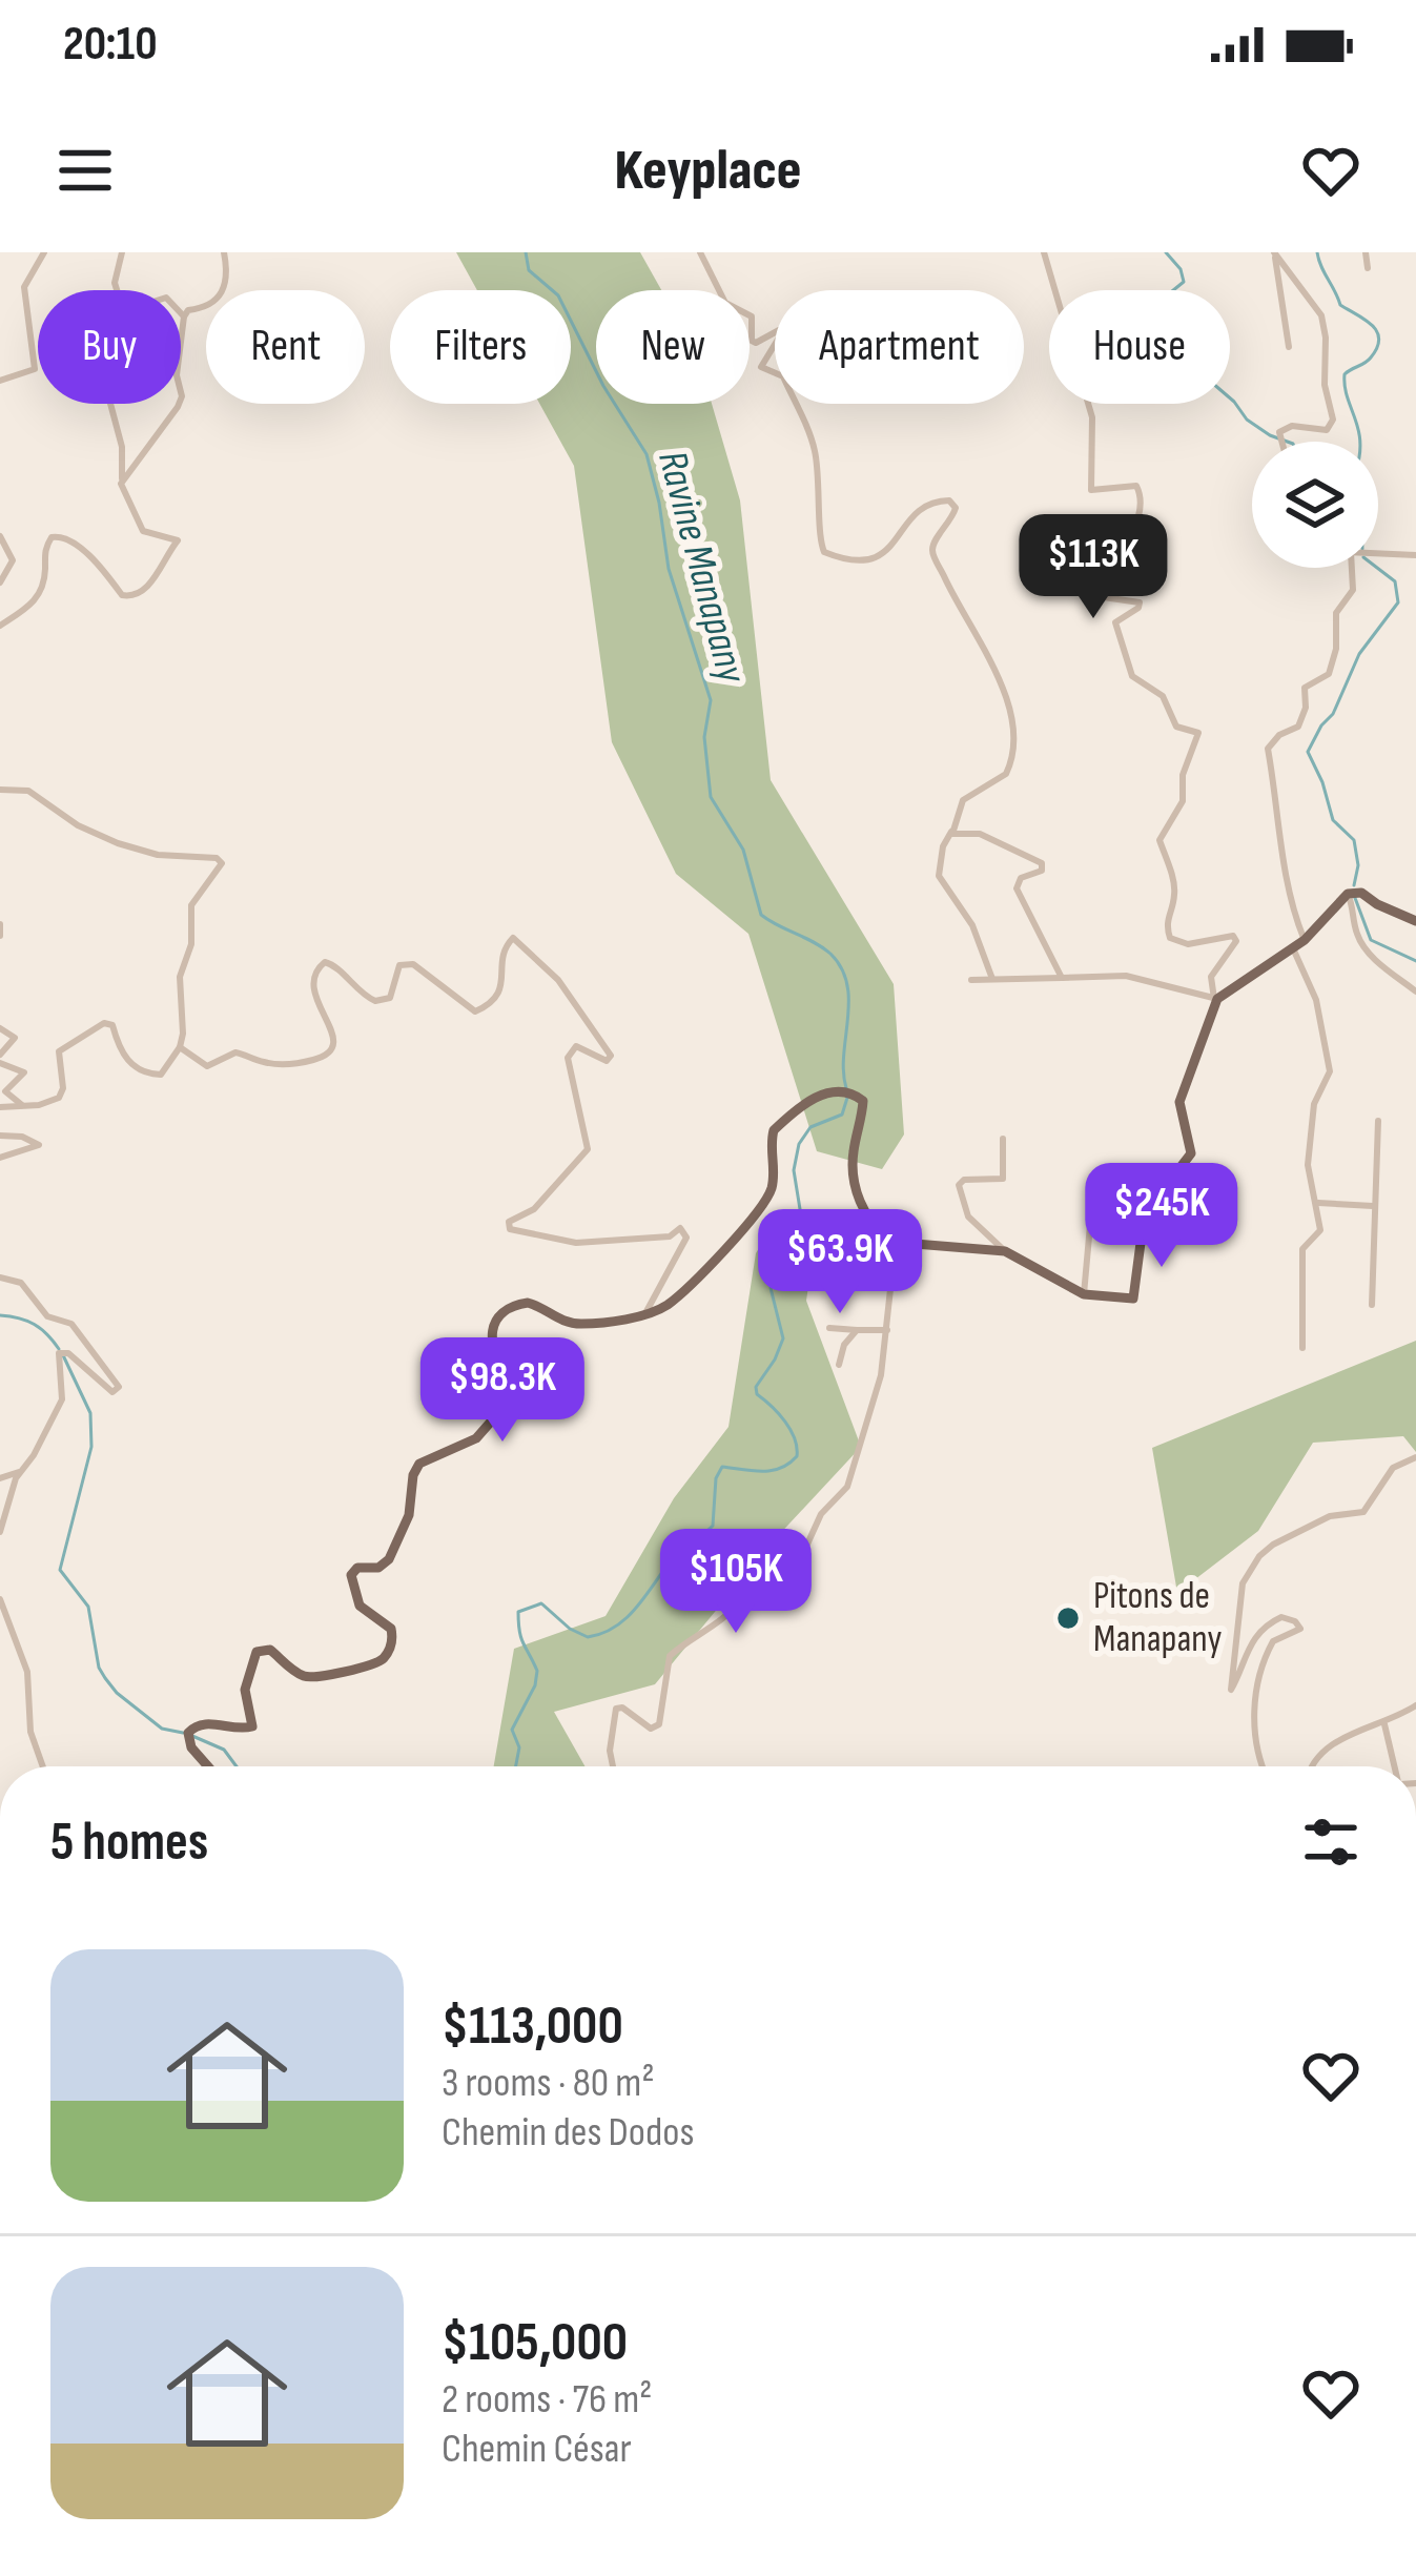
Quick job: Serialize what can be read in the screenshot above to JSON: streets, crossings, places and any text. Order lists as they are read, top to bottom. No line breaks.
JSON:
{"water":["Ravine Manapany"],"places":["Pitons de Manapany"],"page":{"status":"20:10","header":"Keyplace","chip":["Buy","Rent","Filters","New","Apartment","House"],"price":["$113K","$245K","$63.9K","$98.3K","$105K"],"heading":"5 homes","list":[{"name":"$113,000","note":"3 rooms · 80 m² · Chemin des Dodos"},{"name":"$105,000","note":"2 rooms · 76 m² · Chemin César"}]}}
